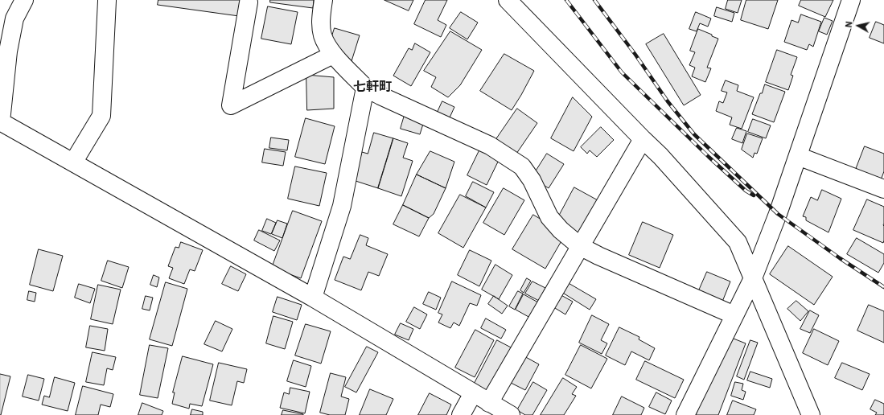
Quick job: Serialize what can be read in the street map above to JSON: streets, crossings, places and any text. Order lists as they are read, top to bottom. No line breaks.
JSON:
{"districts":["七軒町"],"north":"left"}
